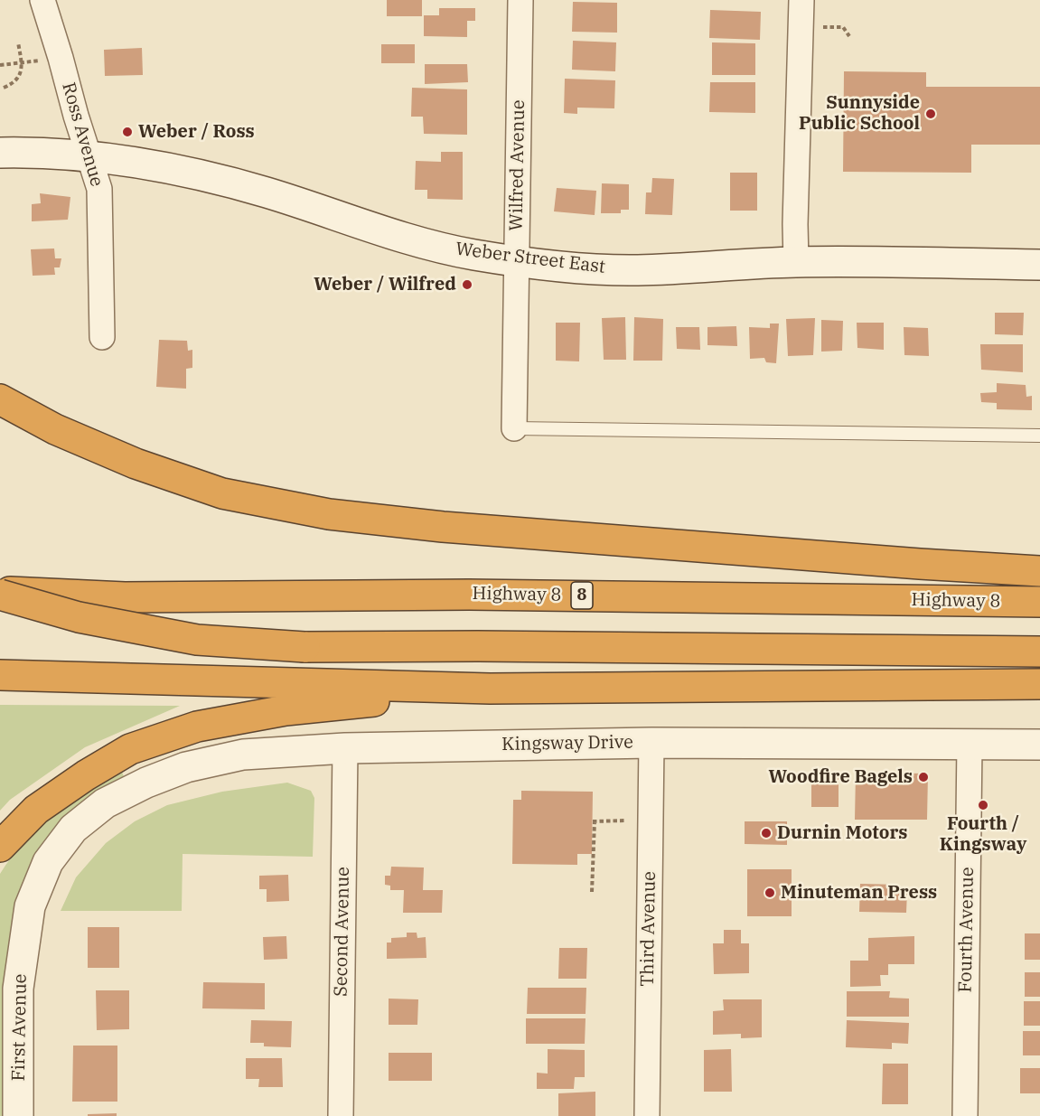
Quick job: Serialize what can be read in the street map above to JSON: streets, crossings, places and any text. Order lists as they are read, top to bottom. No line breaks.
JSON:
{"streets":{"highway":["Highway 8","8"],"street":["Ross Avenue","Wilfred Avenue","Weber Street East","Kingsway Drive","Third Avenue","Fourth Avenue","Second Avenue","First Avenue"]},"crossings":[["Ross Avenue","Weber Street East"],["Wilfred Avenue","Weber Street East"],["Kingsway Drive","Third Avenue"],["Kingsway Drive","Fourth Avenue"],["Kingsway Drive","Second Avenue"],["Kingsway Drive","First Avenue"]],"places":["Sunnyside Public School","Weber / Ross","Weber / Wilfred","Woodfire Bagels","Fourth / Kingsway","Durnin Motors","Minuteman Press"]}
